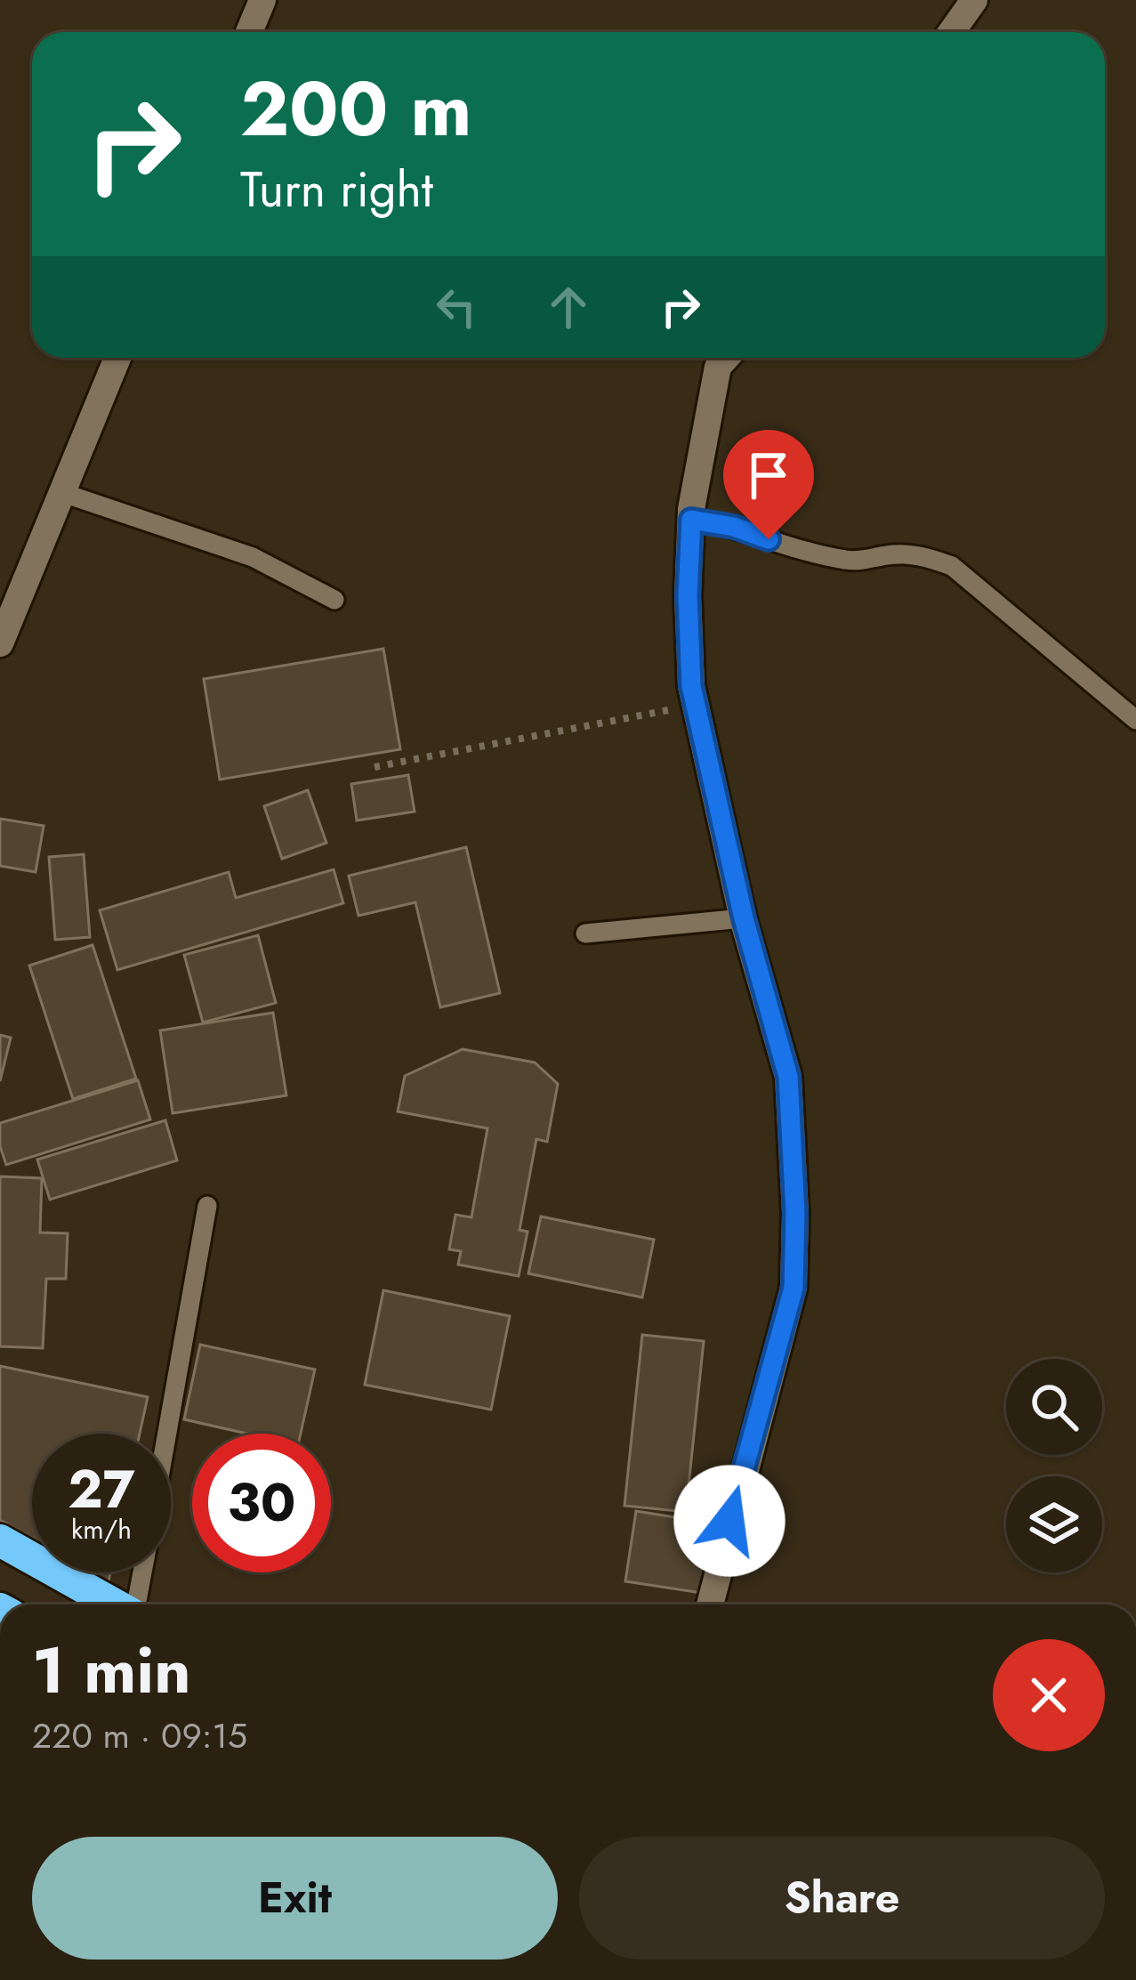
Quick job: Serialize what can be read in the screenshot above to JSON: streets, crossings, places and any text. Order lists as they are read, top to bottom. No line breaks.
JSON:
{"page":{"turn":["200 m","Turn right"],"speed":"27 km/h","limit":"30","heading":["1 min","220 m · 09:15"],"buttons":["Exit","Share"]}}
